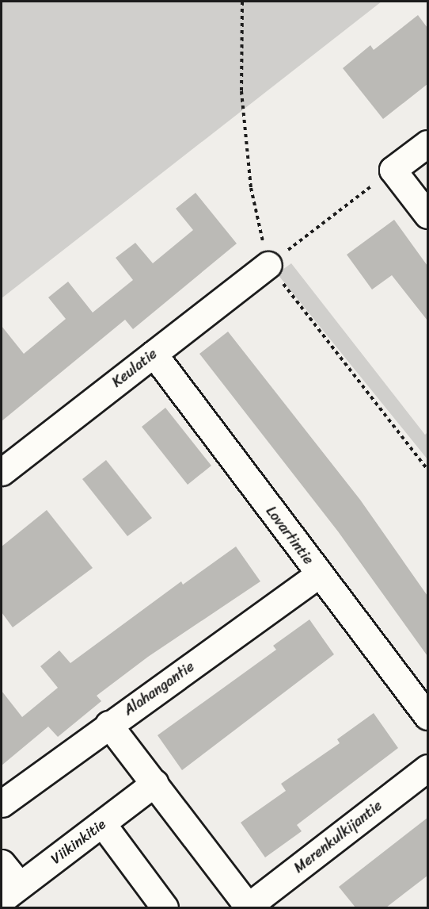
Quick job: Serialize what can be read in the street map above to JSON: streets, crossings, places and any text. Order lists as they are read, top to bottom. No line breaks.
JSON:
{"streets":{"street":["Keulatie","Lovartintie","Alahangantie","Merenkulkijantie","Viikinkitie"]},"crossings":[["Keulatie","Lovartintie"],["Lovartintie","Alahangantie"]]}
